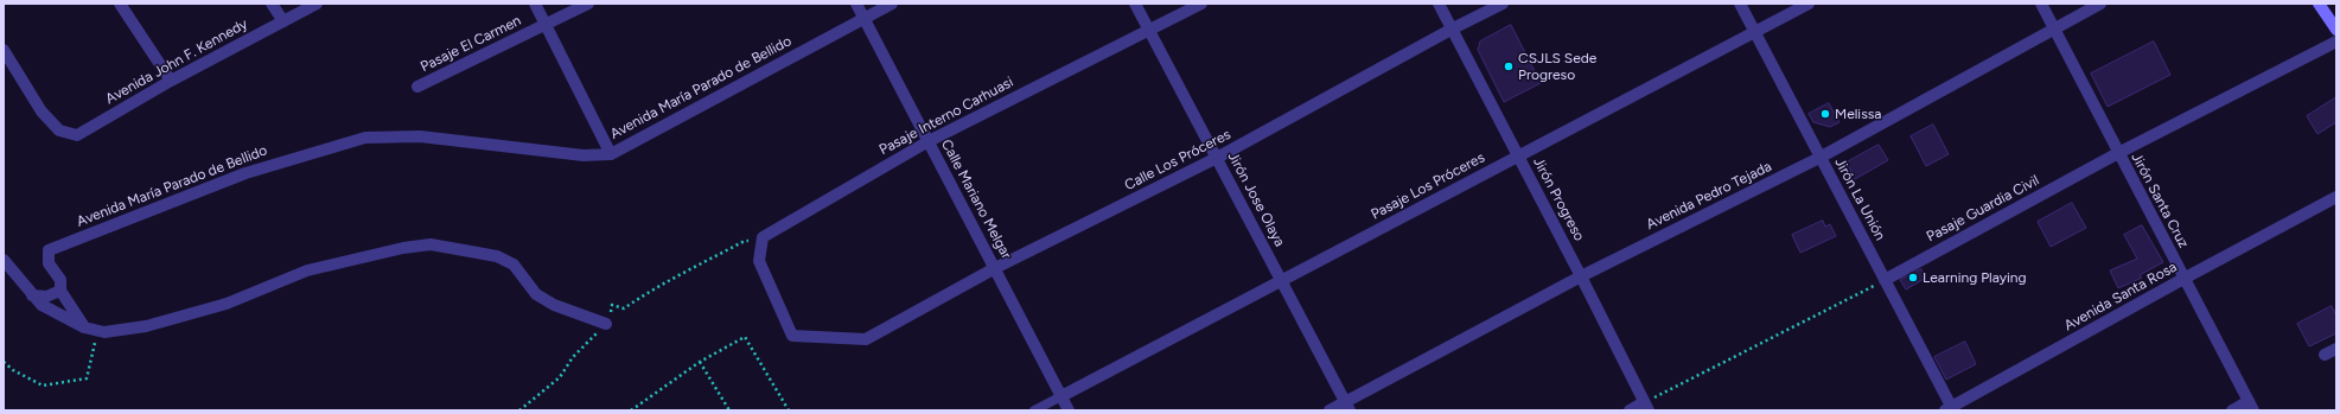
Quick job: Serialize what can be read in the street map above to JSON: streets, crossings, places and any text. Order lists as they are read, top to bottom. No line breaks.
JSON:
{"streets":{"street":["Pasaje El Carmen","Avenida John F. Kennedy","Avenida María Parado de Bellido","Pasaje Interno Carhuasi","Calle Los Próceres","Pasaje Los Próceres","Avenida Pedro Tejada","Calle Mariano Melgar","Jirón Jose Olaya","Jirón Progreso","Jirón La Unión","Jirón Santa Cruz","Pasaje Guardia Civil","Avenida Santa Rosa"]},"crossings":[["Avenida María Parado de Bellido","Calle Mariano Melgar"],["Pasaje Interno Carhuasi","Calle Los Próceres"],["Pasaje Interno Carhuasi","Calle Mariano Melgar"],["Pasaje Interno Carhuasi","Jirón Jose Olaya"],["Calle Los Próceres","Calle Mariano Melgar"],["Calle Los Próceres","Jirón Jose Olaya"],["Calle Los Próceres","Jirón Progreso"],["Pasaje Los Próceres","Calle Mariano Melgar"],["Pasaje Los Próceres","Jirón Jose Olaya"],["Pasaje Los Próceres","Jirón Progreso"],["Pasaje Los Próceres","Jirón La Unión"],["Avenida Pedro Tejada","Jirón Jose Olaya"],["Avenida Pedro Tejada","Jirón Progreso"],["Avenida Pedro Tejada","Jirón La Unión"],["Avenida Pedro Tejada","Jirón Santa Cruz"],["Jirón La Unión","Pasaje Guardia Civil"],["Jirón La Unión","Avenida Santa Rosa"],["Jirón Santa Cruz","Pasaje Guardia Civil"],["Jirón Santa Cruz","Avenida Santa Rosa"]],"places":["CSJLS Sede Progreso","Melissa","Learning Playing"]}
